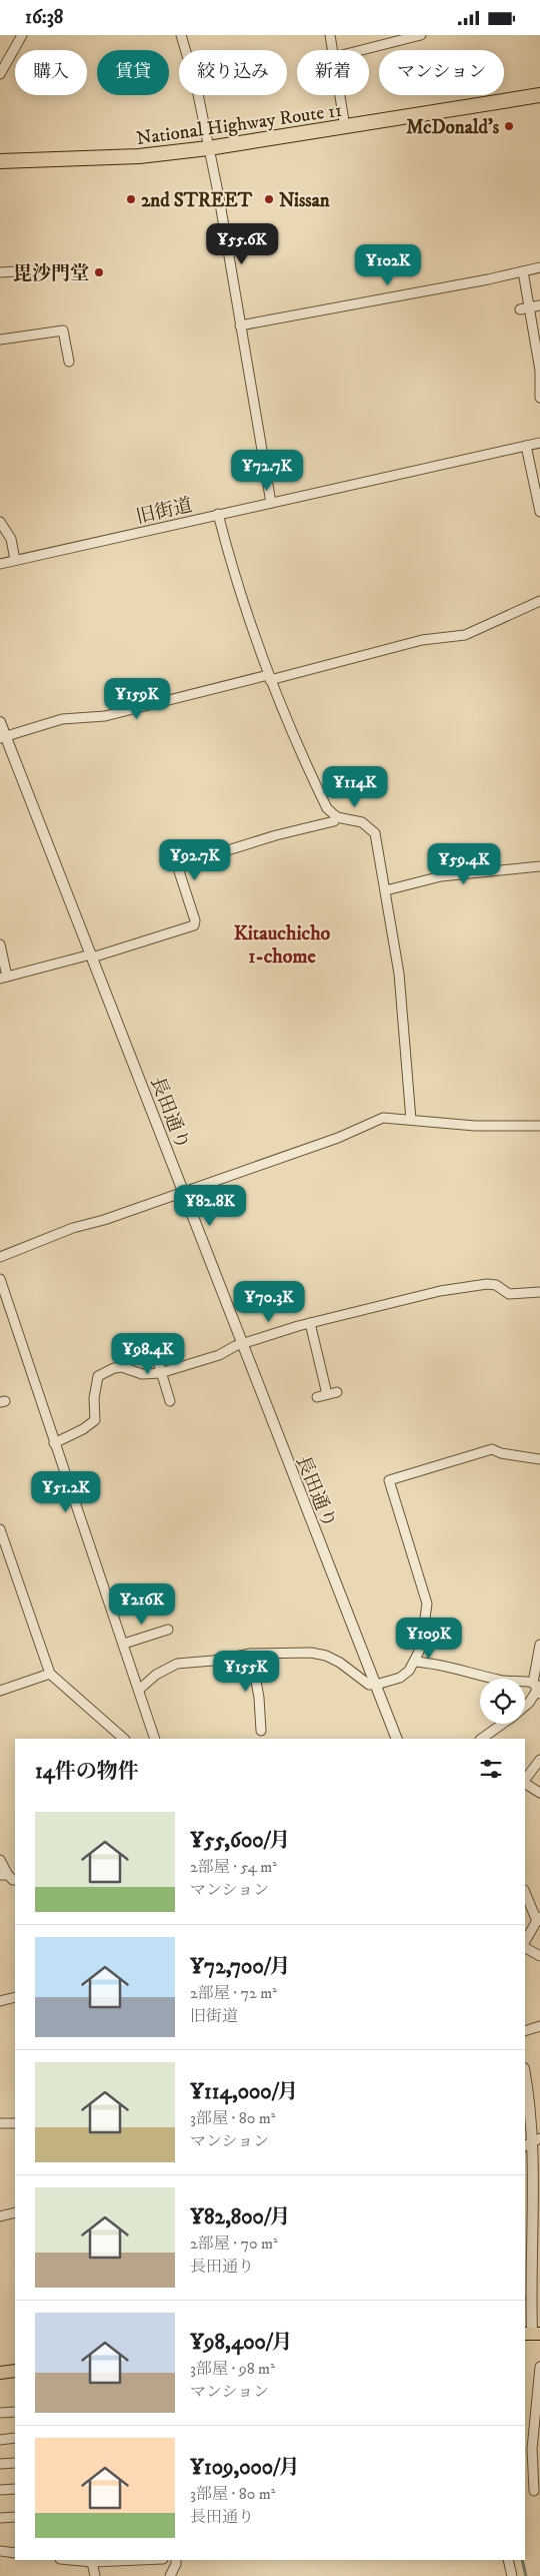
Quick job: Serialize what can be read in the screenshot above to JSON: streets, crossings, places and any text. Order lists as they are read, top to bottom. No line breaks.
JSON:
{"streets":{"highway":["National Highway Route 11"],"street":["旧街道","長田通り"]},"districts":["Kitauchicho 1-chome"],"places":["McDonald's","2nd STREET","Nissan","毘沙門堂"],"page":{"status":"16:38","chip":["購入","賃貸","絞り込み","新着","マンション"],"price":["¥55.6K","¥102K","¥72.7K","¥159K","¥114K","¥92.7K","¥59.4K","¥82.8K","¥70.3K","¥98.4K","¥51.2K","¥216K","¥109K","¥155K"],"heading":"14件の物件","list":[{"name":"¥55,600/月","note":"2部屋 · 54 m² · マンション"},{"name":"¥72,700/月","note":"2部屋 · 72 m² · 旧街道"},{"name":"¥114,000/月","note":"3部屋 · 80 m² · マンション"},{"name":"¥82,800/月","note":"2部屋 · 70 m² · 長田通り"},{"name":"¥98,400/月","note":"3部屋 · 98 m² · マンション"},{"name":"¥109,000/月","note":"3部屋 · 80 m² · 長田通り"}]}}
